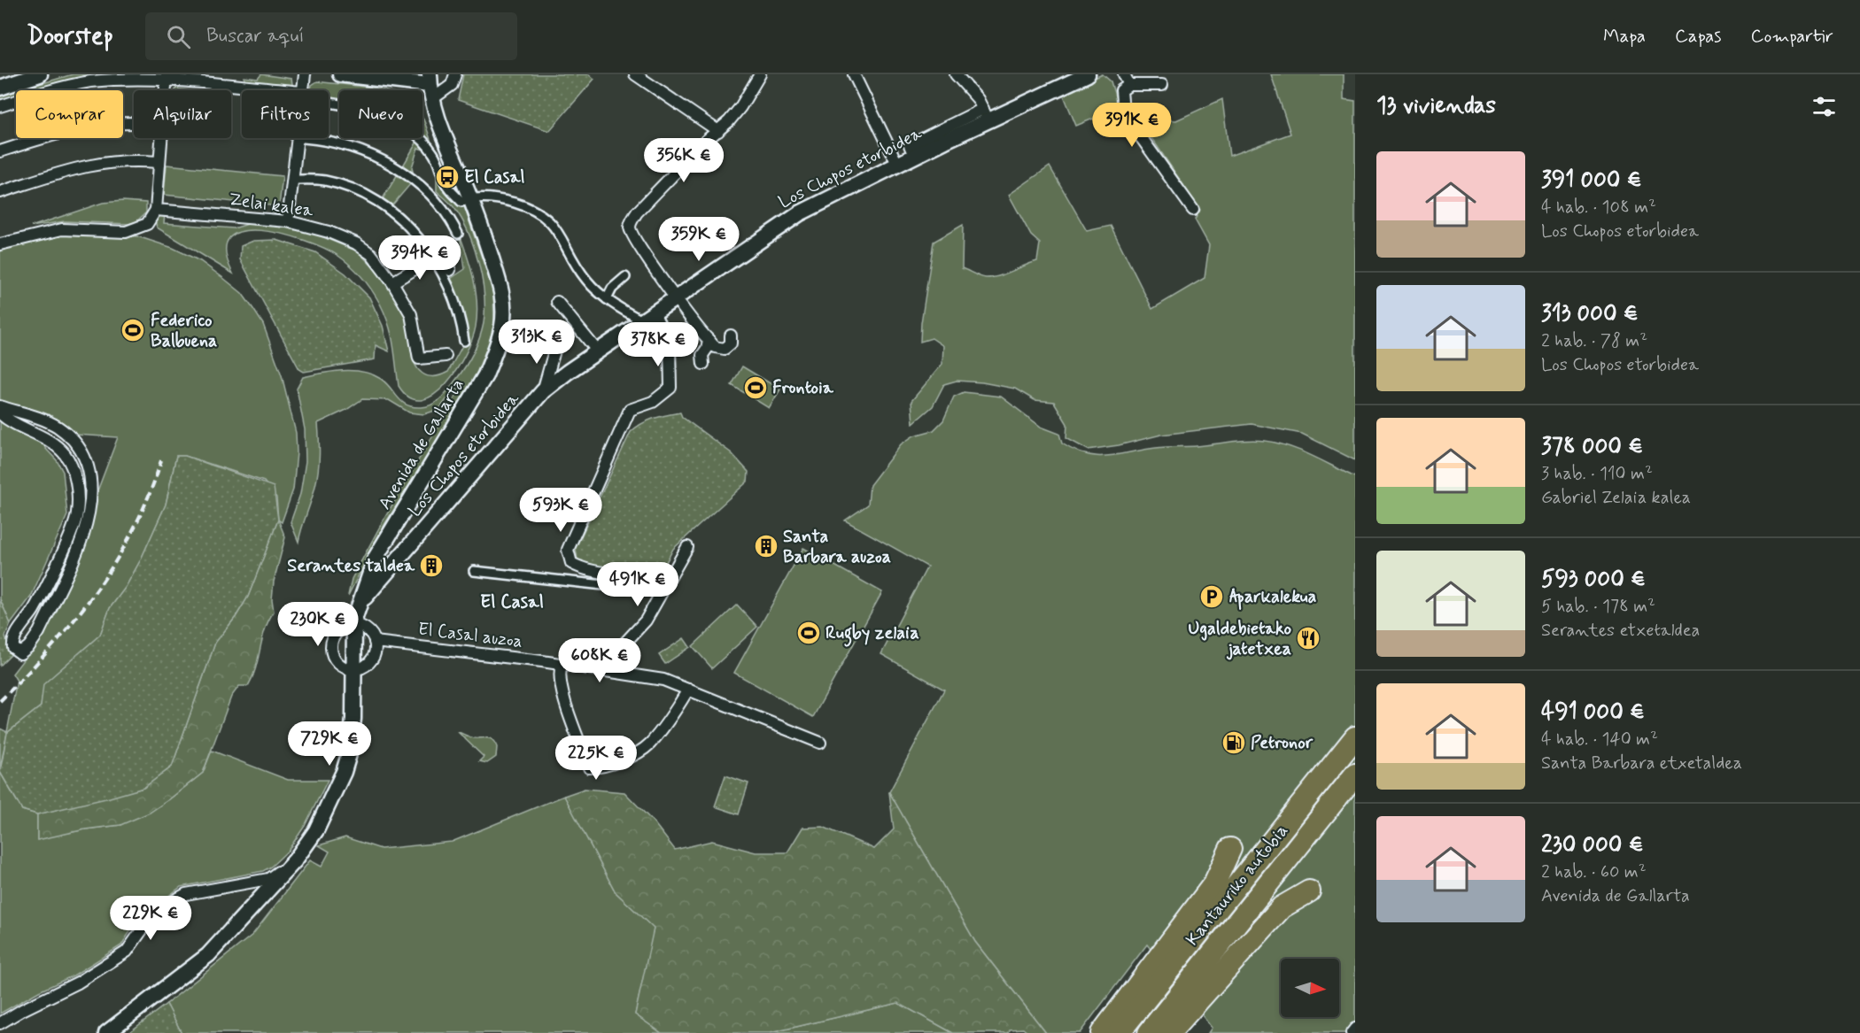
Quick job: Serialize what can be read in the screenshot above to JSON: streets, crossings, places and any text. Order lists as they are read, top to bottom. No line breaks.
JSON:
{"streets":{"highway":["Kantauriko autobia"],"street":["Los Chopos etorbidea","Zelai kalea","Avenida de Gallarta","El Casal auzoa"]},"crossings":[["Los Chopos etorbidea","Avenida de Gallarta"]],"districts":["El Casal"],"places":{"bus stop":["El Casal"],"sports":["Federico Balbuena","Frontoia","Rugby zelaia"],"building":["Santa Barbara auzoa","Serantes taldea"],"parking":["Aparkalekua"],"restaurant":["Ugaldebietako jatetxea"],"fuel station":["Petronor"]},"north":"right","page":{"header":"Doorstep","search":"Buscar aquí","nav":["Mapa","Capas","Compartir"],"heading":"13 viviendas","chip":["Comprar","Alquilar","Filtros","Nuevo"],"price":["391K €","356K €","359K €","394K €","313K €","378K €","593K €","491K €","230K €","608K €","729K €","225K €","229K €"],"list":[{"name":"391 000 €","note":"4 hab. · 108 m² · Los Chopos etorbidea"},{"name":"313 000 €","note":"2 hab. · 78 m² · Los Chopos etorbidea"},{"name":"378 000 €","note":"3 hab. · 110 m² · Gabriel Zelaia kalea"},{"name":"593 000 €","note":"5 hab. · 178 m² · Serantes etxetaldea"},{"name":"491 000 €","note":"4 hab. · 140 m² · Santa Barbara etxetaldea"},{"name":"230 000 €","note":"2 hab. · 60 m² · Avenida de Gallarta"}]}}
